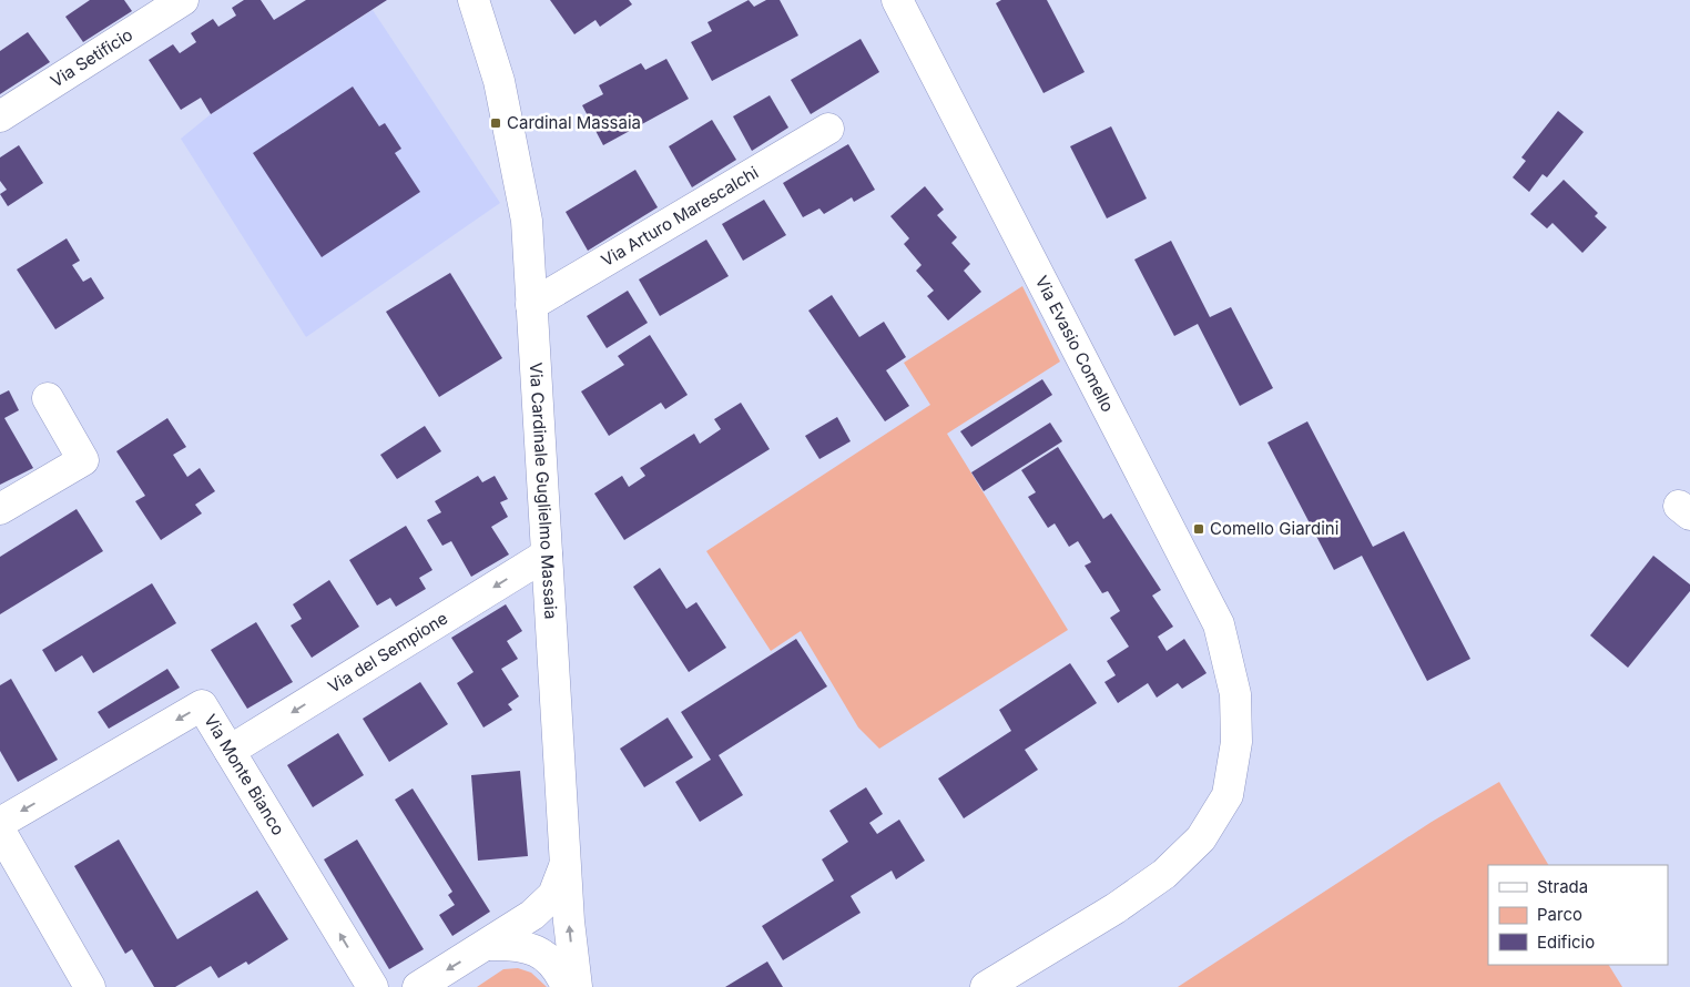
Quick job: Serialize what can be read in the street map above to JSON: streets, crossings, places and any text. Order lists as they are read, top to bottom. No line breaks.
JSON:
{"streets":{"street":["Via Setificio","Via Arturo Marescalchi","Via Evasio Comello","Via Cardinale Guglielmo Massaia","Via del Sempione","Via Monte Bianco"]},"crossings":[["Via Arturo Marescalchi","Via Cardinale Guglielmo Massaia"],["Via Cardinale Guglielmo Massaia","Via del Sempione"],["Via del Sempione","Via Monte Bianco"]],"one_way":["Via del Sempione"],"places":{"transit":["Cardinal Massaia","Comello Giardini"]},"legend":["Strada","Parco","Edificio"]}
